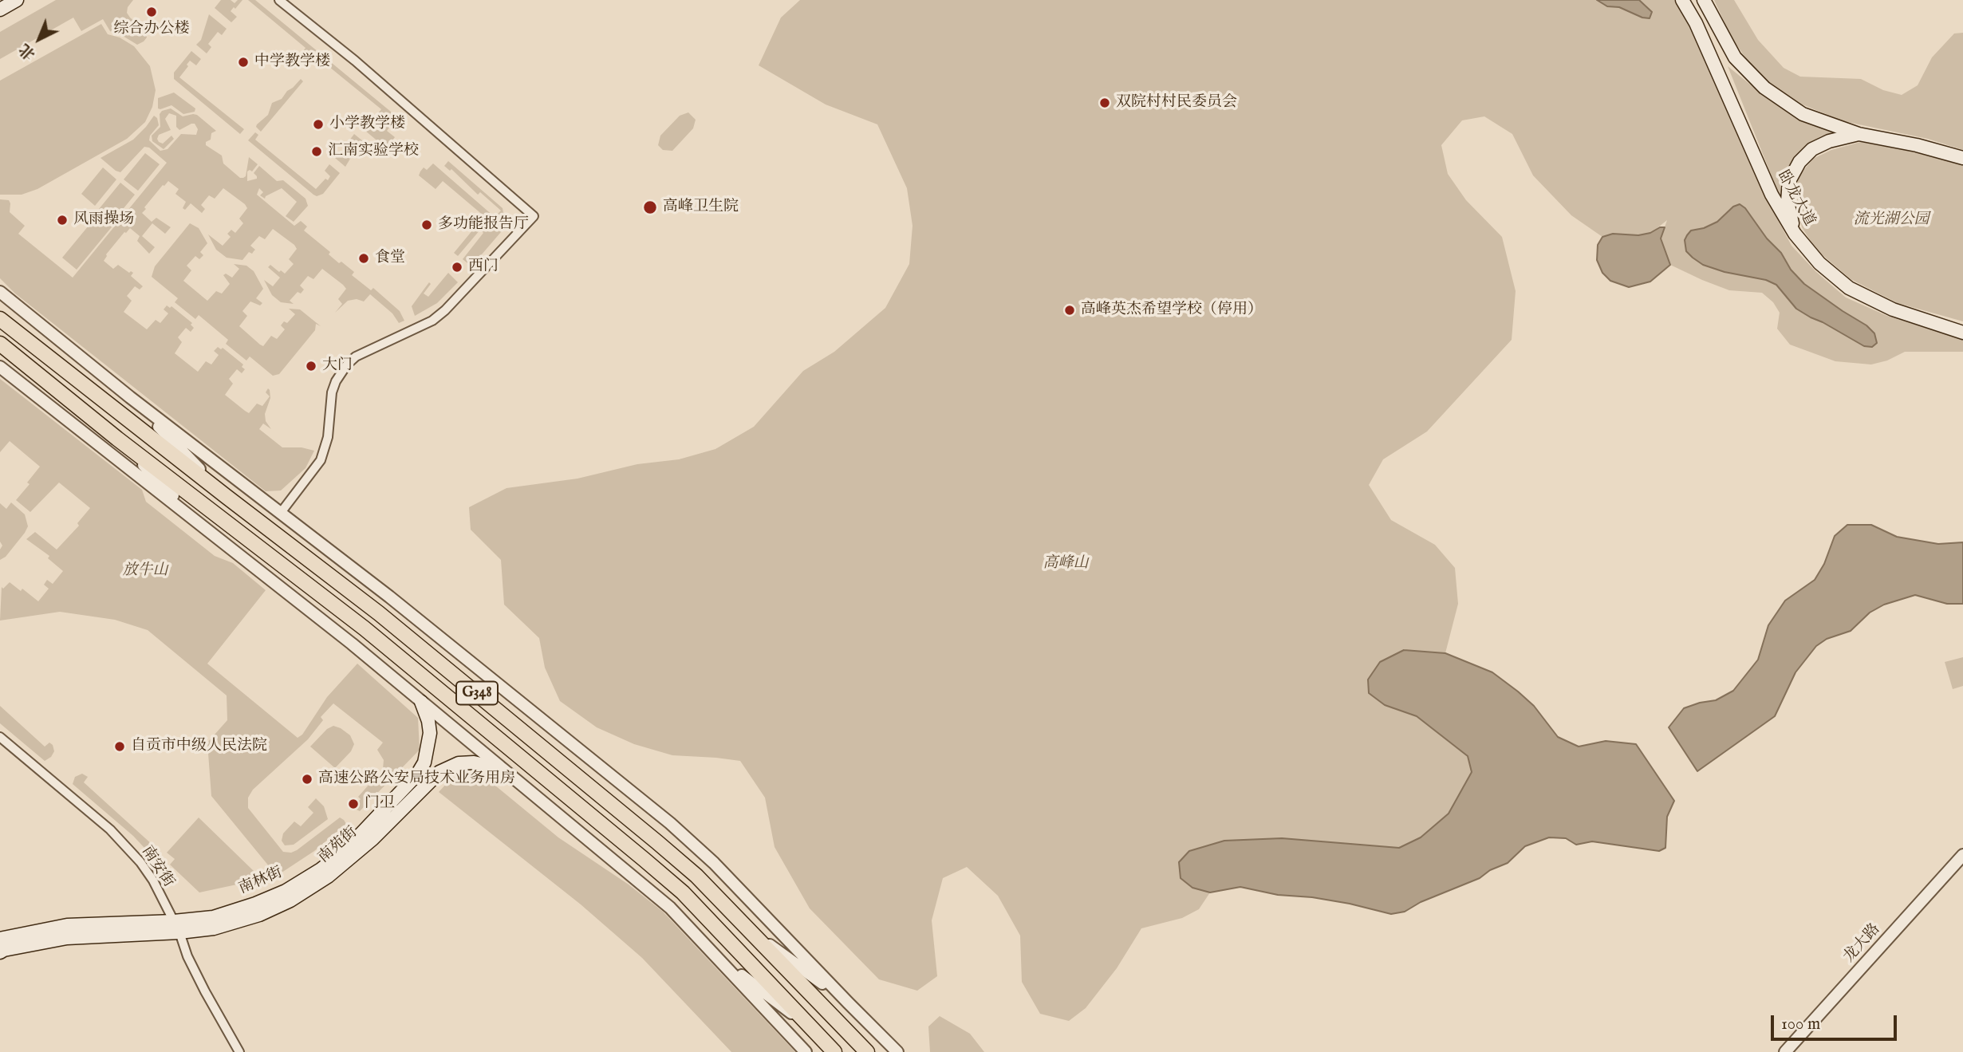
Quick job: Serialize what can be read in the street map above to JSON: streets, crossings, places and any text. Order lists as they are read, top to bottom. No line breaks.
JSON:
{"streets":{"highway":["G348"],"main road":["卧龙大道","南苑街","南林街"],"street":["南安街","龙大路"]},"crossings":[["南苑街","南安街"],["南苑街","南林街"],["南安街","南林街"]],"parks":["流光湖公园","高峰山","放牛山"],"places":["综合办公楼","中学教学楼","双院村村民委员会","小学教学楼","汇南实验学校","高峰卫生院","风雨操场","多功能报告厅","食堂","西门","高峰英杰希望学校（停用）","大门","自贡市中级人民法院","高速公路公安局技术业务用房","门卫"],"scale_bar":"100 m","north":"bottom left"}
